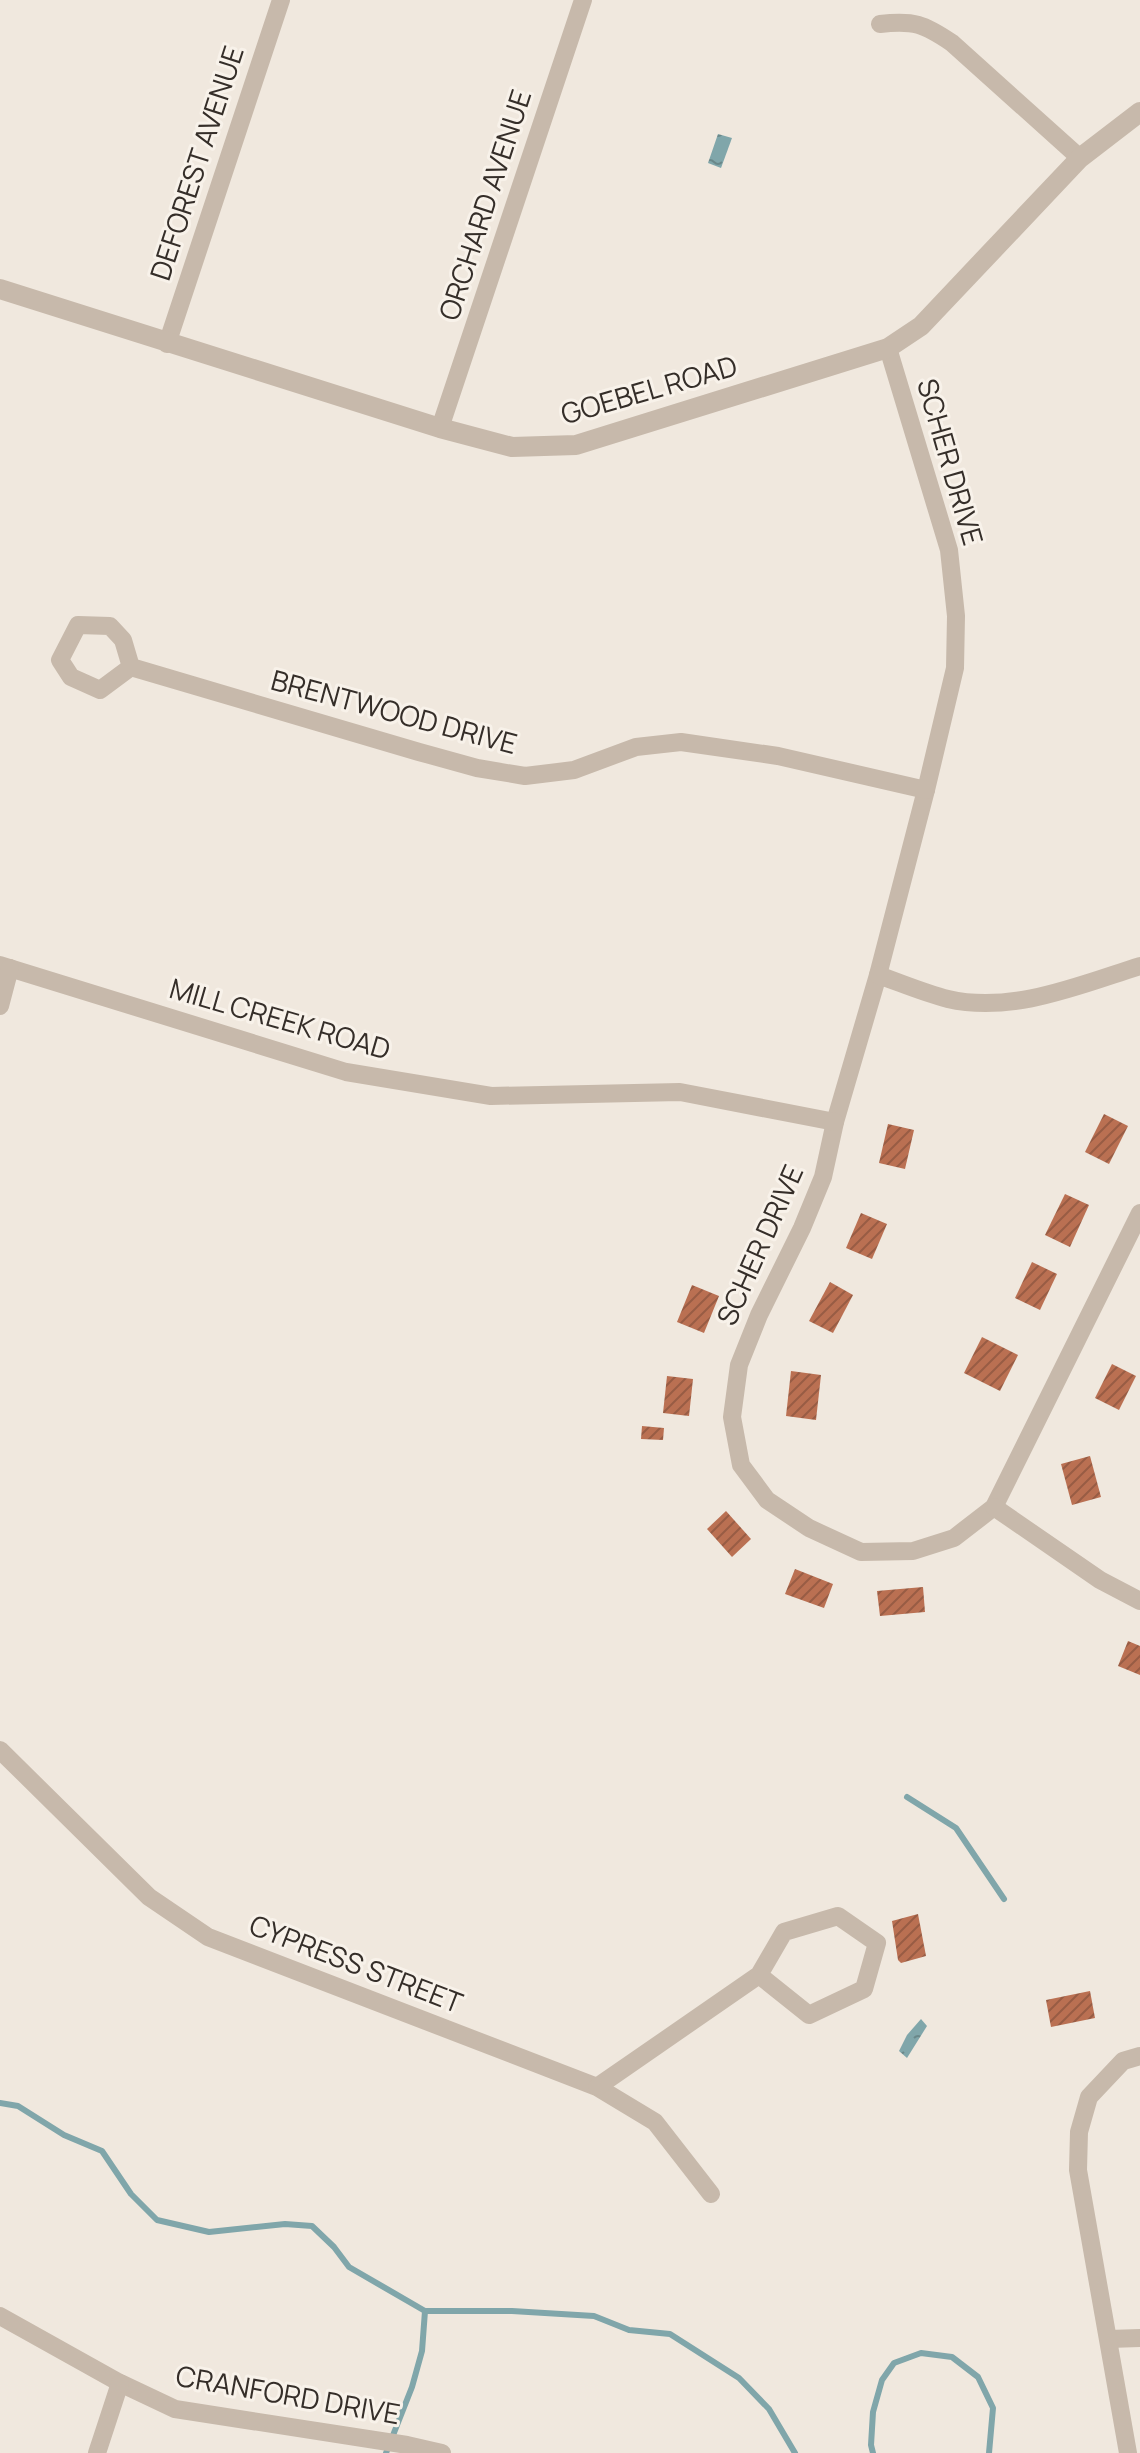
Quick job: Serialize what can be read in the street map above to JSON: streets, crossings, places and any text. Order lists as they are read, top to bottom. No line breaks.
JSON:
{"streets":{"street":["DEFOREST AVENUE","ORCHARD AVENUE","GOEBEL ROAD","SCHER DRIVE","BRENTWOOD DRIVE","MILL CREEK ROAD","CYPRESS STREET","CRANFORD DRIVE"]},"crossings":[["DEFOREST AVENUE","GOEBEL ROAD"],["ORCHARD AVENUE","GOEBEL ROAD"],["GOEBEL ROAD","SCHER DRIVE"],["SCHER DRIVE","BRENTWOOD DRIVE"],["SCHER DRIVE","MILL CREEK ROAD"]]}
